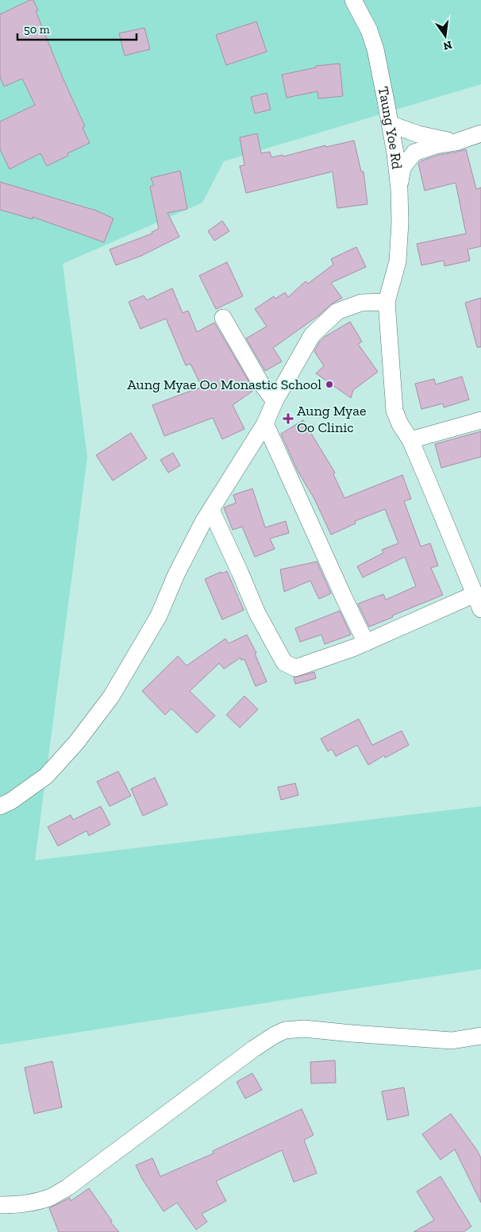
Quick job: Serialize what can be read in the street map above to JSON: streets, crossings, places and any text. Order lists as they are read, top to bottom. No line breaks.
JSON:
{"streets":{"street":["Taung Yoe Rd"]},"places":{"other":["Aung Myae Oo Monastic School"],"health":["Aung Myae Oo Clinic"]},"scale_bar":"50 m","north":"bottom"}
